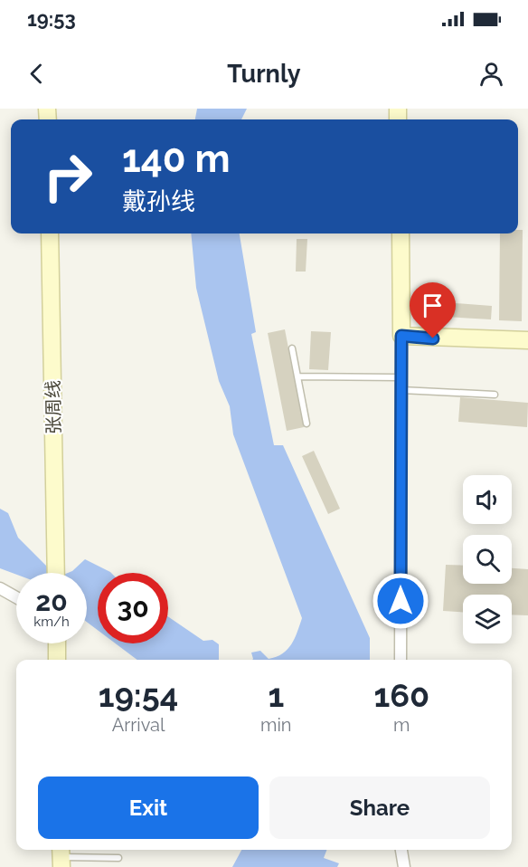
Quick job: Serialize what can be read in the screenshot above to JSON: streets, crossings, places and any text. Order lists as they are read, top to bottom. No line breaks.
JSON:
{"streets":{"main road":["张周线"]},"page":{"status":"19:53","header":"Turnly","turn":["140 m","戴孙线"],"speed":"20 km/h","limit":"30","eta":["19:54","Arrival","1","min","160","m"],"buttons":["Exit","Share"]}}
